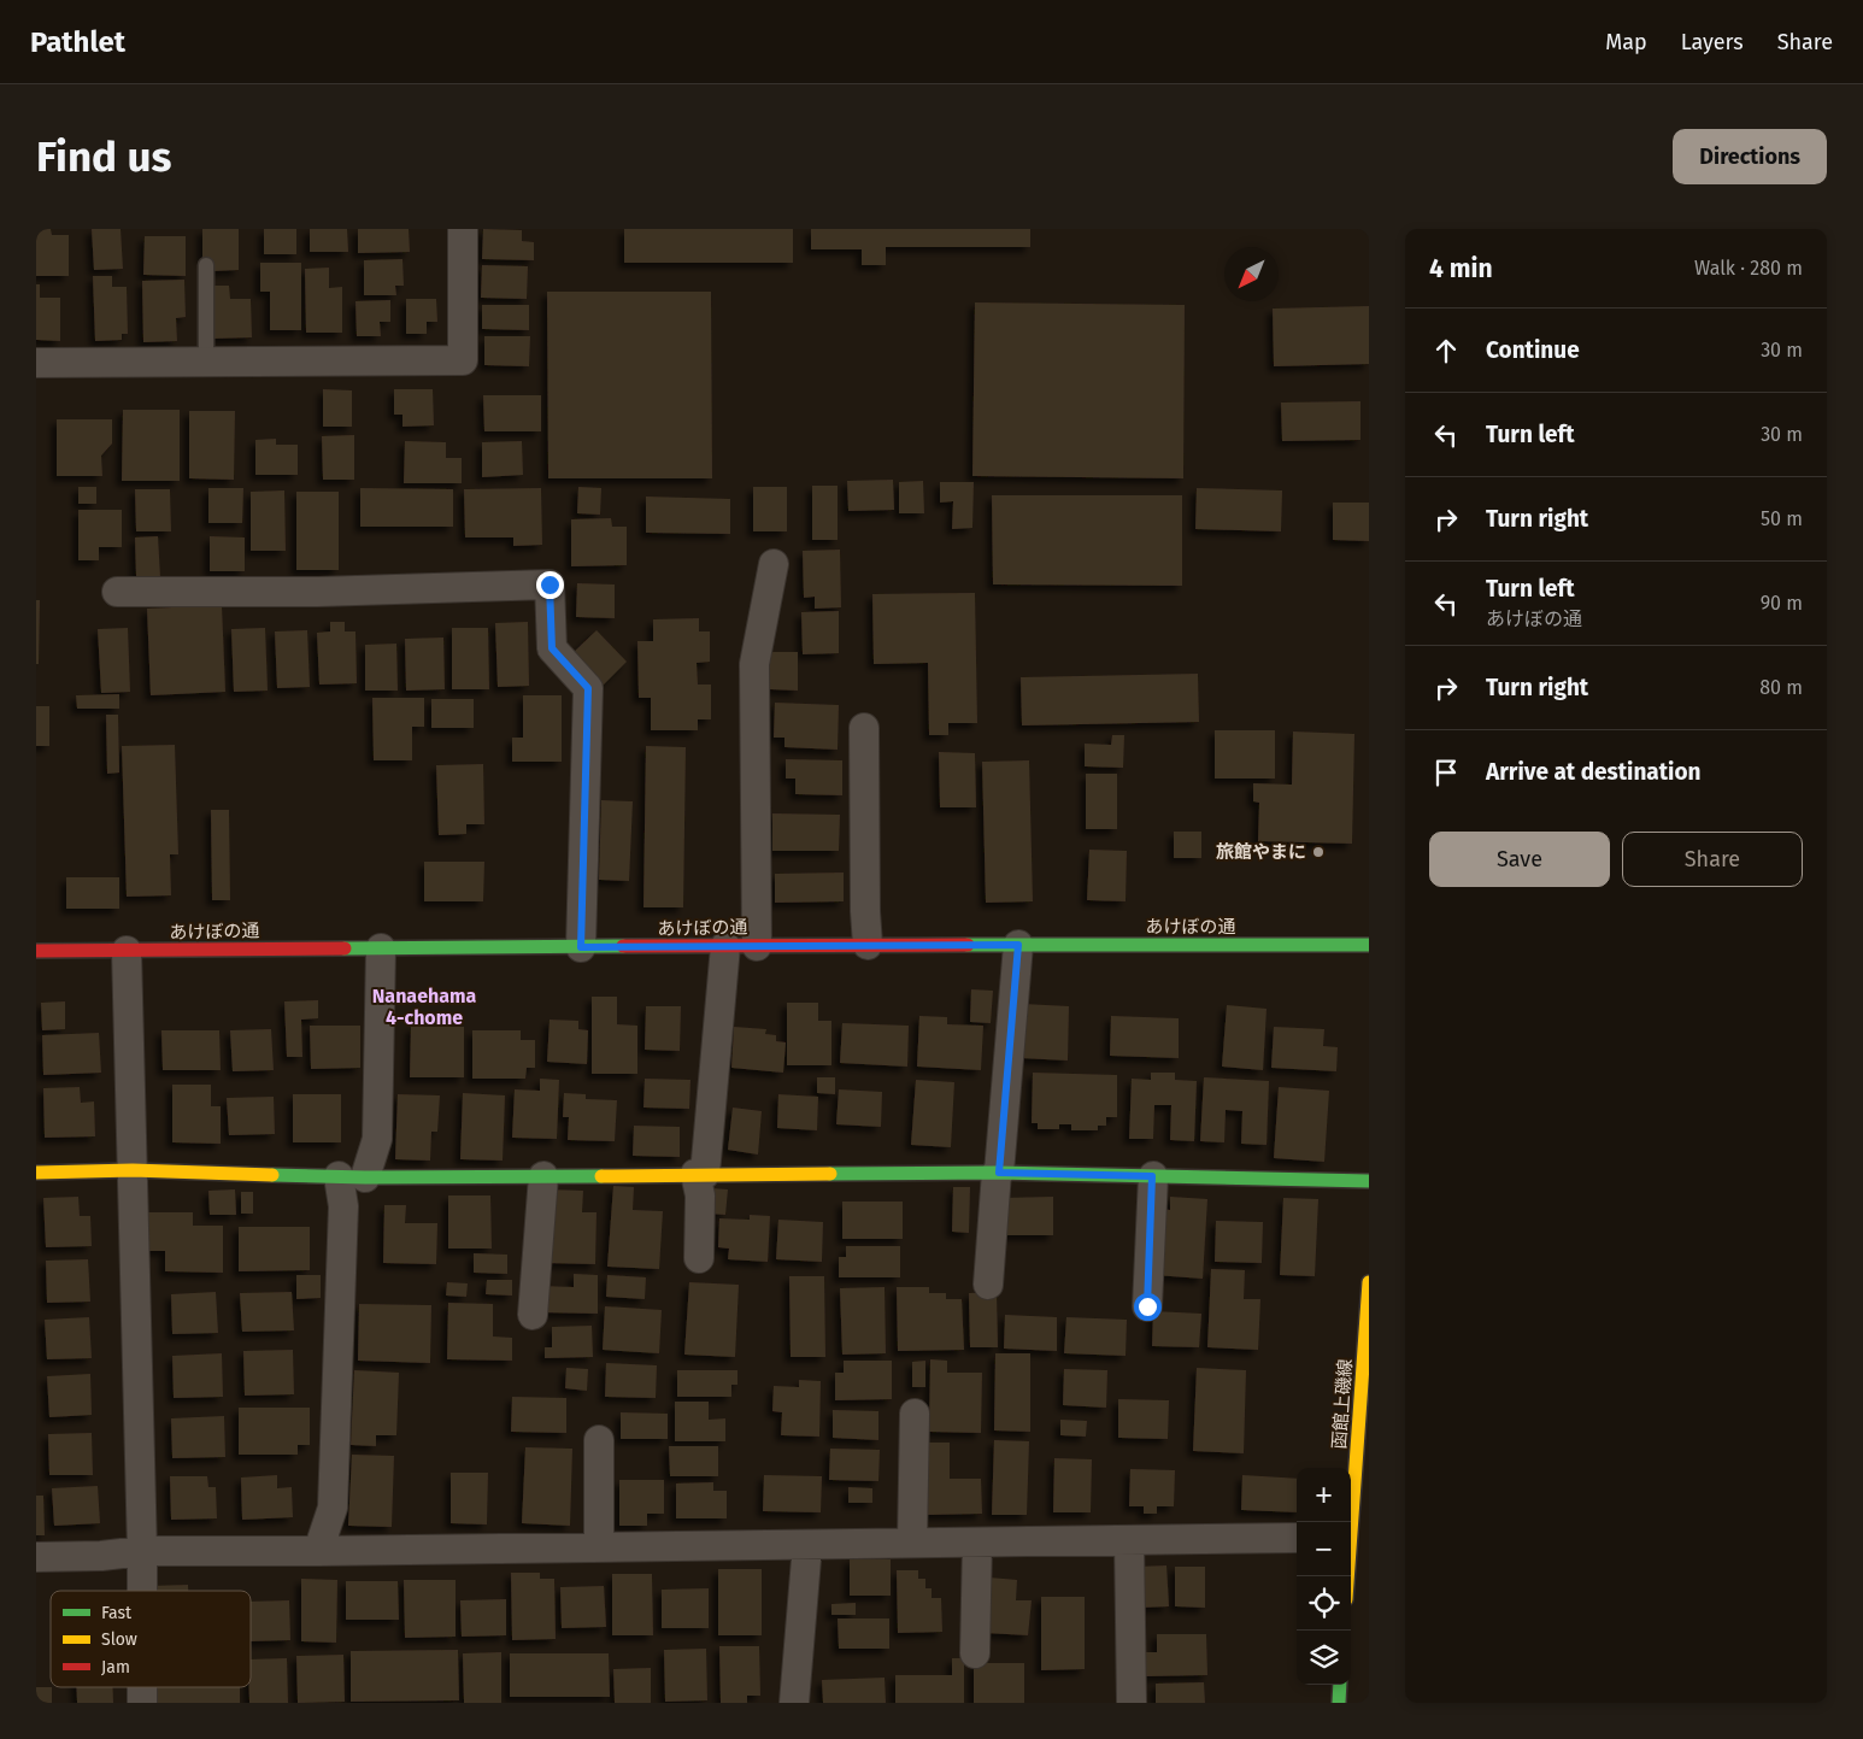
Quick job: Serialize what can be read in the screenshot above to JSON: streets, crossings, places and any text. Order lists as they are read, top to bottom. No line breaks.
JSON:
{"streets":{"street":["あけぼの通","函館上磯線"]},"districts":["Nanaehama 4-chome"],"places":["旅館やまに"],"legend":["Fast","Slow","Jam"],"north":"bottom left","page":{"header":"Pathlet","nav":["Map","Layers","Share"],"buttons":["Directions",["Save","Share"]],"title":"Find us","heading":["4 min","Walk · 280 m"],"list":[["Continue","30 m"],["Turn left","30 m"],["Turn right","50 m"],["Turn left","あけぼの通","90 m"],["Turn right","80 m"],"Arrive at destination"],"map_buttons":["+","−"]}}
